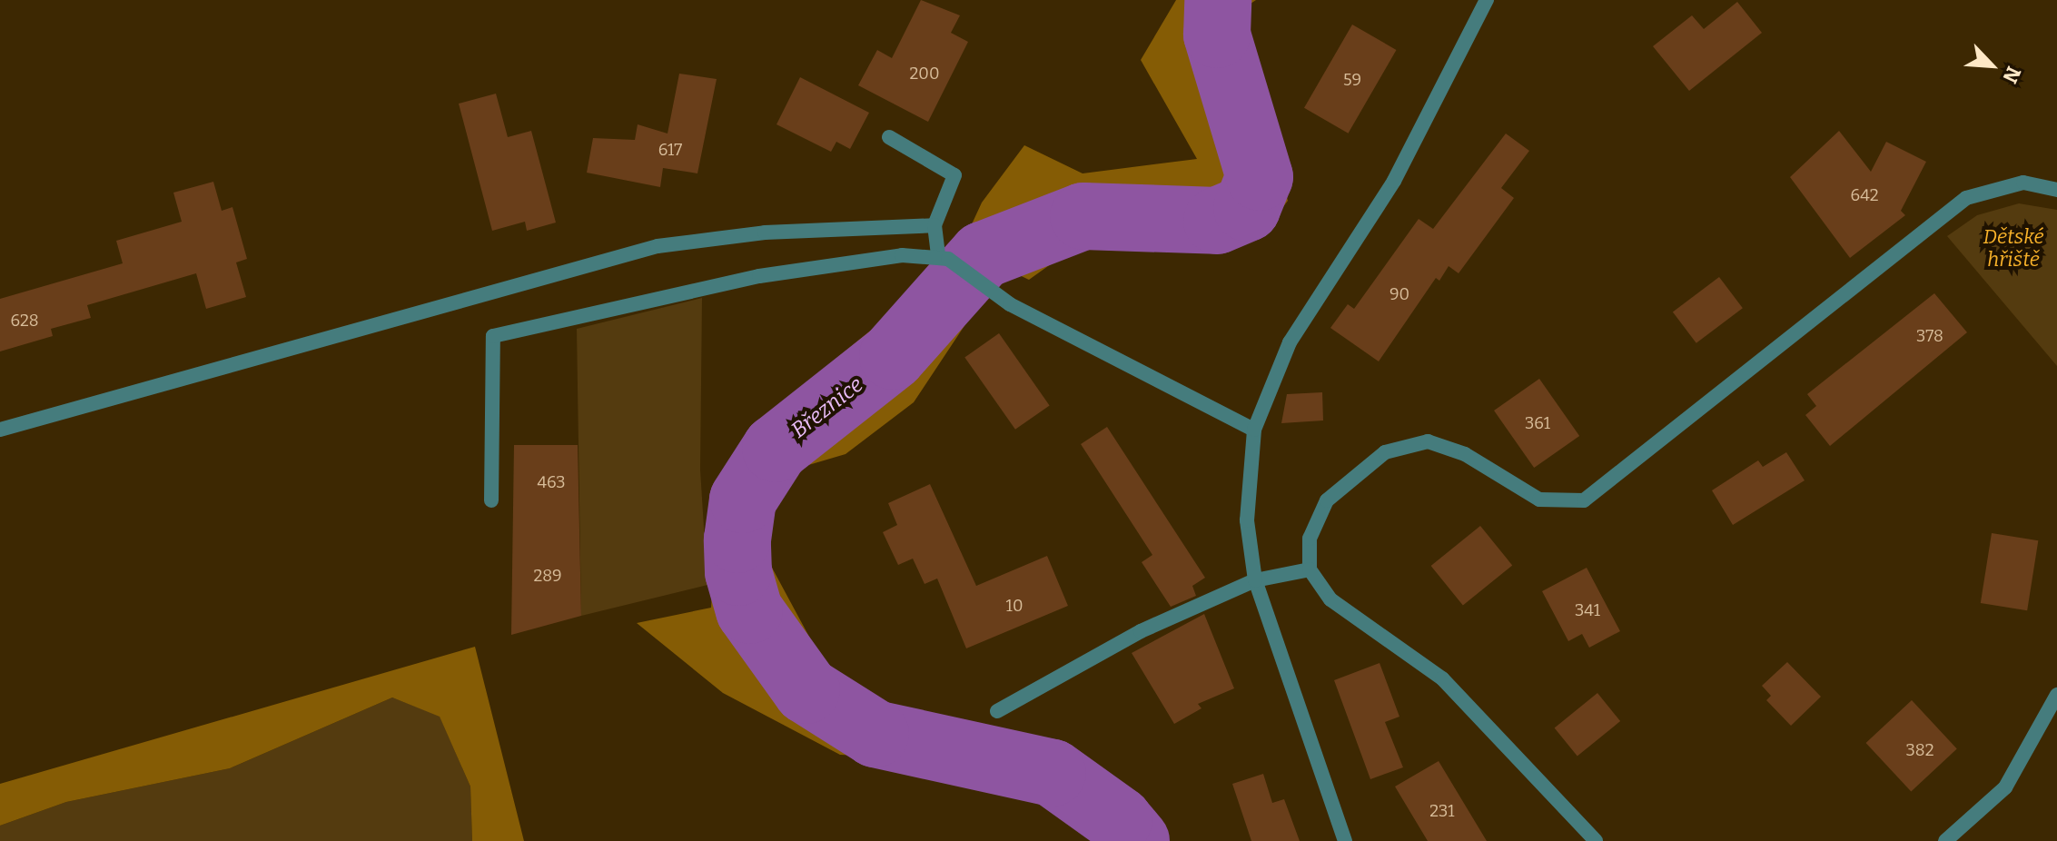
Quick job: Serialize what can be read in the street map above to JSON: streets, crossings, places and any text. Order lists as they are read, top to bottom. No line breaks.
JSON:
{"water":["Březnice"],"parks":["Dětské hřiště"],"house_numbers":["200","59","617","642","90","628","378","361","463","289","10","341","382","231"],"north":"bottom right"}
